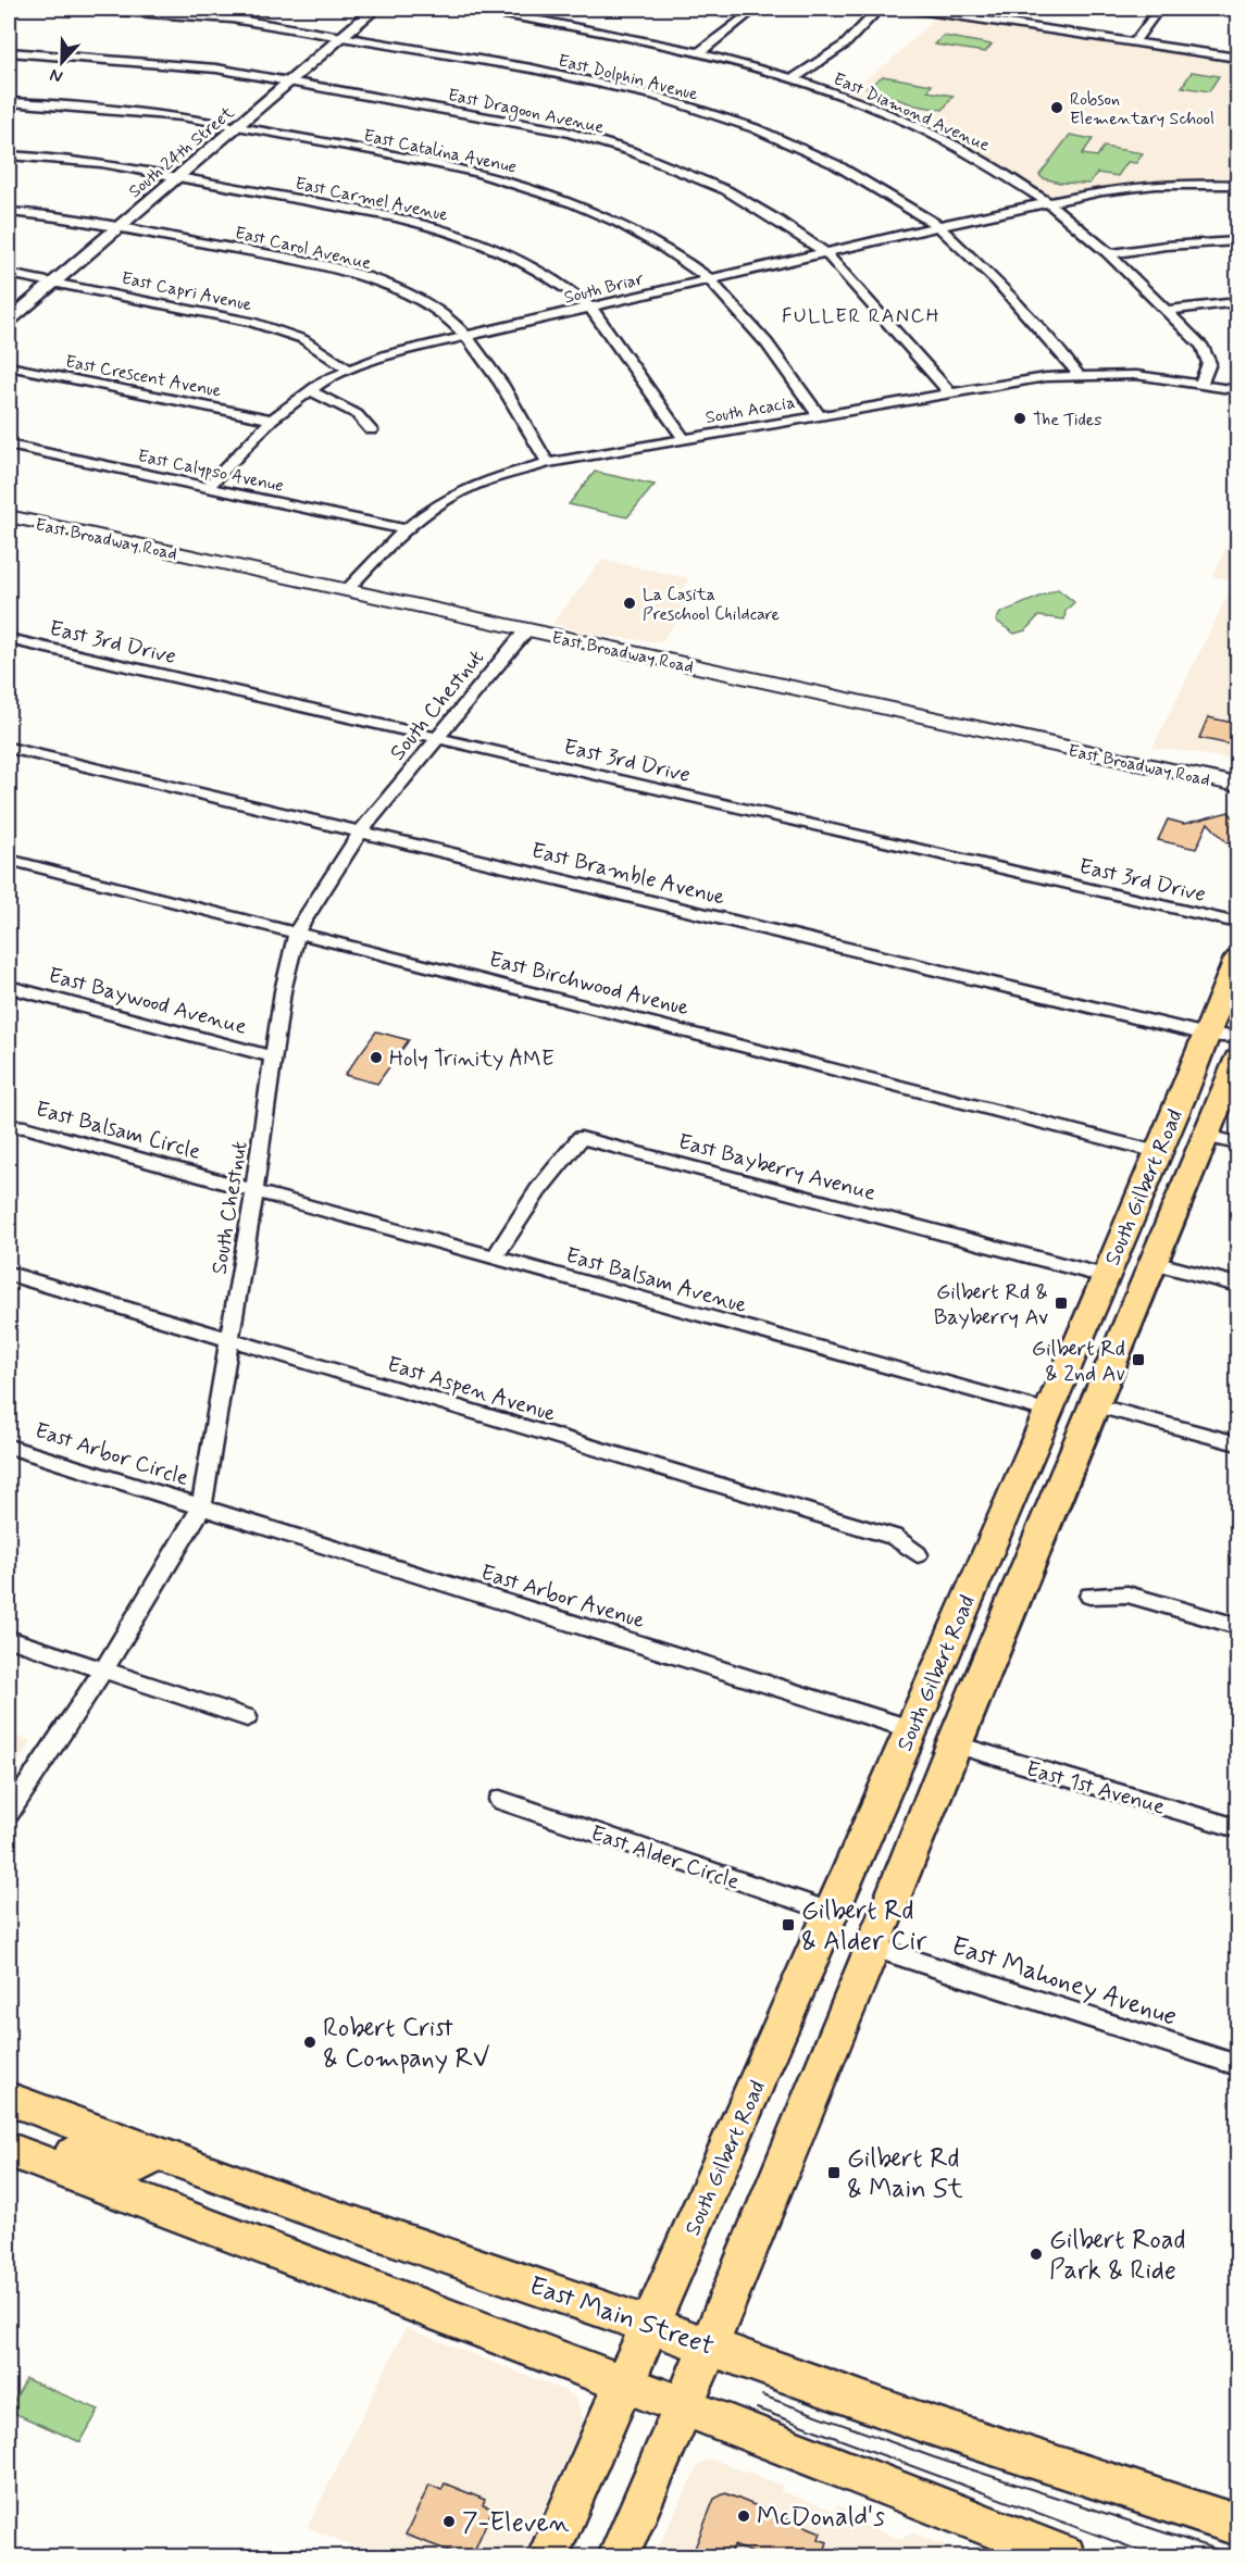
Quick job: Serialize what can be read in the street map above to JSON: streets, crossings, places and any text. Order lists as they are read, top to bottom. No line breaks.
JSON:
{"streets":{"main road":["East Broadway Road","South Gilbert Road","East Main Street"],"street":["East Dolphin Avenue","East Dragoon Avenue","East Diamond Avenue","East Catalina Avenue","South 24th Street","East Carmel Avenue","East Carol Avenue","South Briar","East Capri Avenue","East Crescent Avenue","South Acacia","East Calypso Avenue","East 3rd Drive","South Chestnut","East Bramble Avenue","East Birchwood Avenue","East Baywood Avenue","East Balsam Circle","East Bayberry Avenue","East Balsam Avenue","East Aspen Avenue","East Arbor Circle","East Arbor Avenue","East 1st Avenue","East Alder Circle","East Mahoney Avenue"]},"crossings":[["East Dolphin Avenue","South 24th Street"],["East Dolphin Avenue","South Briar"],["East Dolphin Avenue","South Acacia"],["East Dragoon Avenue","South 24th Street"],["East Dragoon Avenue","South Briar"],["East Dragoon Avenue","South Acacia"],["East Diamond Avenue","South Briar"],["East Diamond Avenue","South Acacia"],["East Catalina Avenue","South 24th Street"],["East Catalina Avenue","South Briar"],["East Catalina Avenue","South Acacia"],["South 24th Street","East Carmel Avenue"],["South 24th Street","East Carol Avenue"],["South 24th Street","East Capri Avenue"],["East Carmel Avenue","South Briar"],["East Carmel Avenue","South Acacia"],["East Carol Avenue","South Briar"],["East Carol Avenue","South Acacia"],["South Briar","East Capri Avenue"],["South Briar","East Crescent Avenue"],["South Briar","East Calypso Avenue"],["South Acacia","East Calypso Avenue"],["South Acacia","East Broadway Road"],["East Broadway Road","South Chestnut"],["East 3rd Drive","South Chestnut"],["South Chestnut","East Bramble Avenue"],["South Chestnut","East Birchwood Avenue"],["South Chestnut","East Baywood Avenue"],["South Chestnut","East Balsam Circle"],["South Chestnut","East Balsam Avenue"],["South Chestnut","East Aspen Avenue"],["South Chestnut","East Arbor Circle"],["South Chestnut","East Arbor Avenue"],["East Bramble Avenue","South Gilbert Road"],["East Birchwood Avenue","South Gilbert Road"],["East Balsam Circle","East Balsam Avenue"],["East Bayberry Avenue","South Gilbert Road"],["East Bayberry Avenue","East Balsam Avenue"],["South Gilbert Road","East Balsam Avenue"],["South Gilbert Road","East Arbor Avenue"],["South Gilbert Road","East 1st Avenue"],["South Gilbert Road","East Alder Circle"],["South Gilbert Road","East Mahoney Avenue"],["South Gilbert Road","East Main Street"],["East Arbor Circle","East Arbor Avenue"]],"districts":["FULLER RANCH"],"places":{"other":["Robson Elementary School","The Tides","La Casita Preschool Childcare","Holy Trinity AME","Robert Crist & Company RV","Gilbert Road Park & Ride","McDonald's","7-Eleven"],"transit":["Gilbert Rd & Bayberry Av","Gilbert Rd & 2nd Av","Gilbert Rd & Alder Cir","Gilbert Rd & Main St"]},"north":"bottom"}
